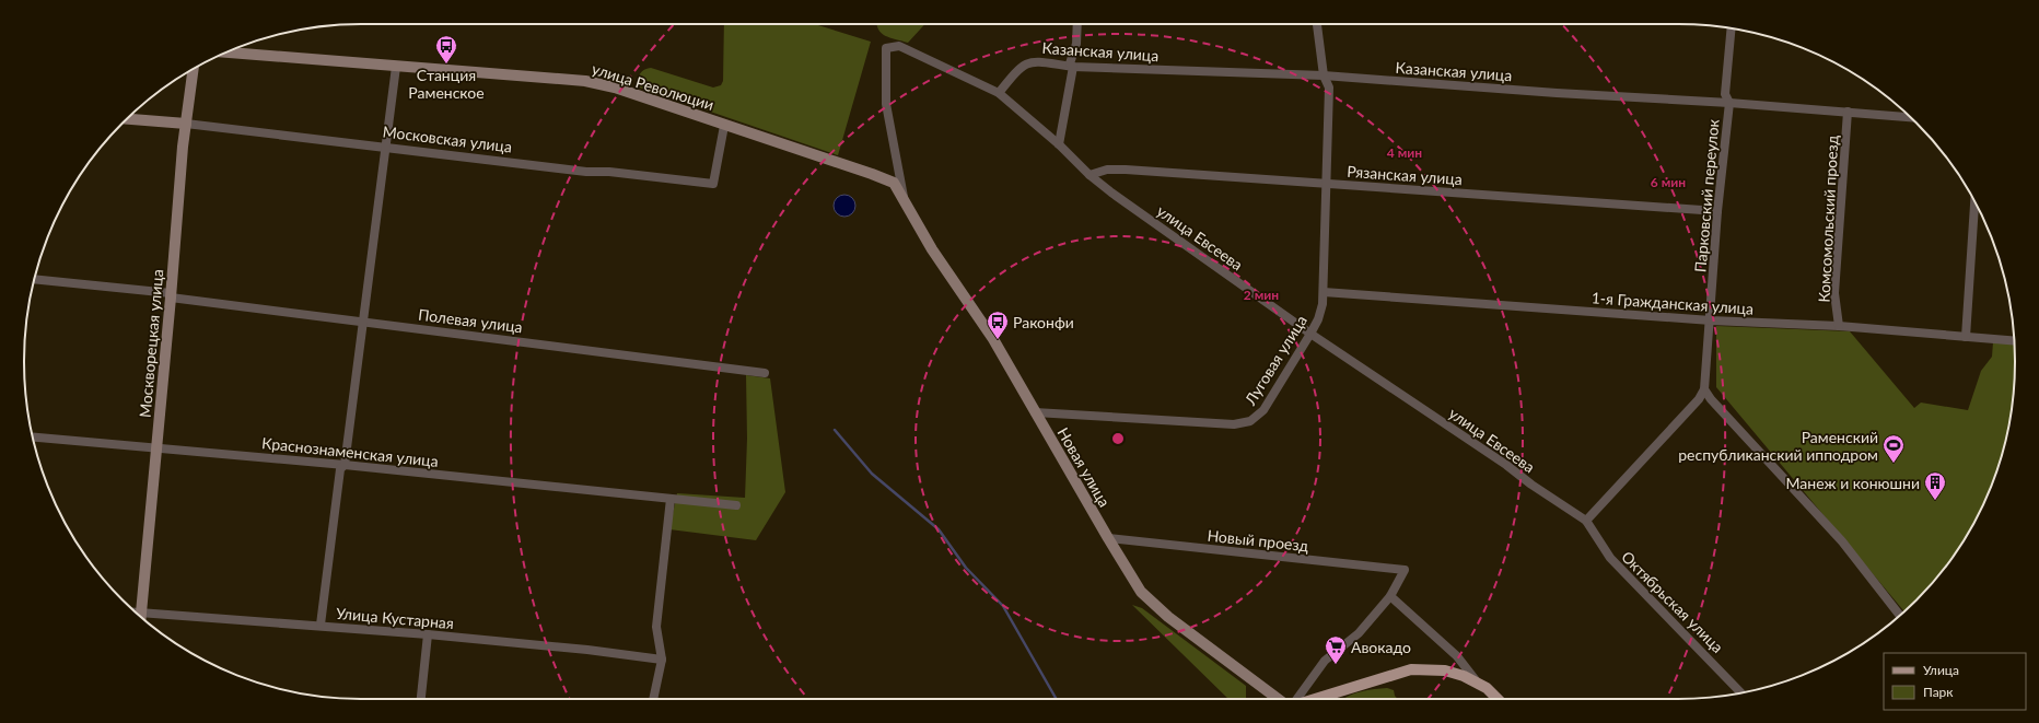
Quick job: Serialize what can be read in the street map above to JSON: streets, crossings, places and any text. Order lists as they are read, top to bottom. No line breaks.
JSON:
{"streets":{"street":["Казанская улица","улица Революции","Московская улица","Рязанская улица","Парковский переулок","Комсомольский проезд","улица Евсеева","1-я Гражданская улица","Полевая улица","Москворецкая улица","Луговая улица","Краснознаменская улица","Новая улица","Новый проезд","Октябрьская улица","Улица Кустарная"]},"crossings":[["Казанская улица","Парковский переулок"],["Казанская улица","Комсомольский проезд"],["Казанская улица","улица Евсеева"],["Казанская улица","Луговая улица"],["улица Революции","Московская улица"],["улица Революции","улица Евсеева"],["улица Революции","Новая улица"],["Московская улица","Москворецкая улица"],["Рязанская улица","Парковский переулок"],["Рязанская улица","улица Евсеева"],["Рязанская улица","Луговая улица"],["Парковский переулок","1-я Гражданская улица"],["Комсомольский проезд","1-я Гражданская улица"],["улица Евсеева","Луговая улица"],["улица Евсеева","Новая улица"],["улица Евсеева","Октябрьская улица"],["1-я Гражданская улица","Луговая улица"],["Полевая улица","Москворецкая улица"],["Москворецкая улица","Краснознаменская улица"],["Луговая улица","Новая улица"],["Новая улица","Новый проезд"]],"places":{"bus stop":["Станция Раменское","Раконфи"],"sports":["Раменский республиканский ипподром"],"building":["Манеж и конюшни"],"supermarket":["Авокадо"]},"legend":["Улица","Парк"],"rings":["4 мин","6 мин","2 мин"]}
